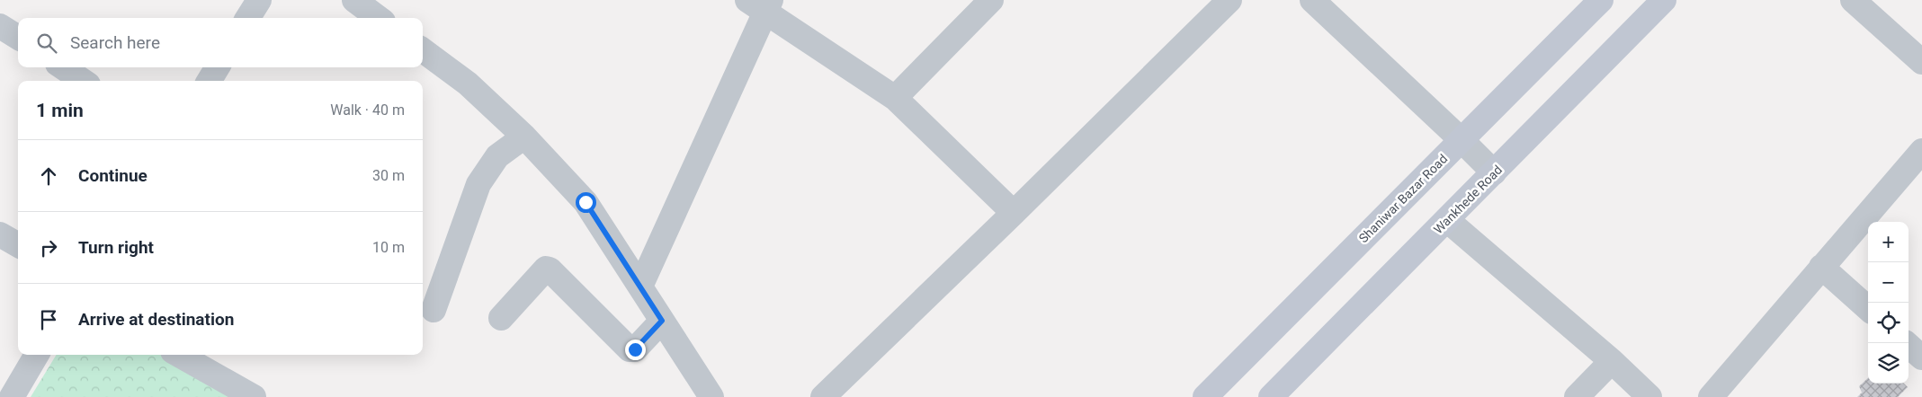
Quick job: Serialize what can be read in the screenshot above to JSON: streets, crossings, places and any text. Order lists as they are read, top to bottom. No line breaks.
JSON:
{"streets":{"main road":["Shaniwar Bazar Road","Wankhede Road"]},"page":{"search":"Search here","heading":["1 min","Walk · 40 m"],"list":[["Continue","30 m"],["Turn right","10 m"],"Arrive at destination"],"map_buttons":["+","−"]}}
